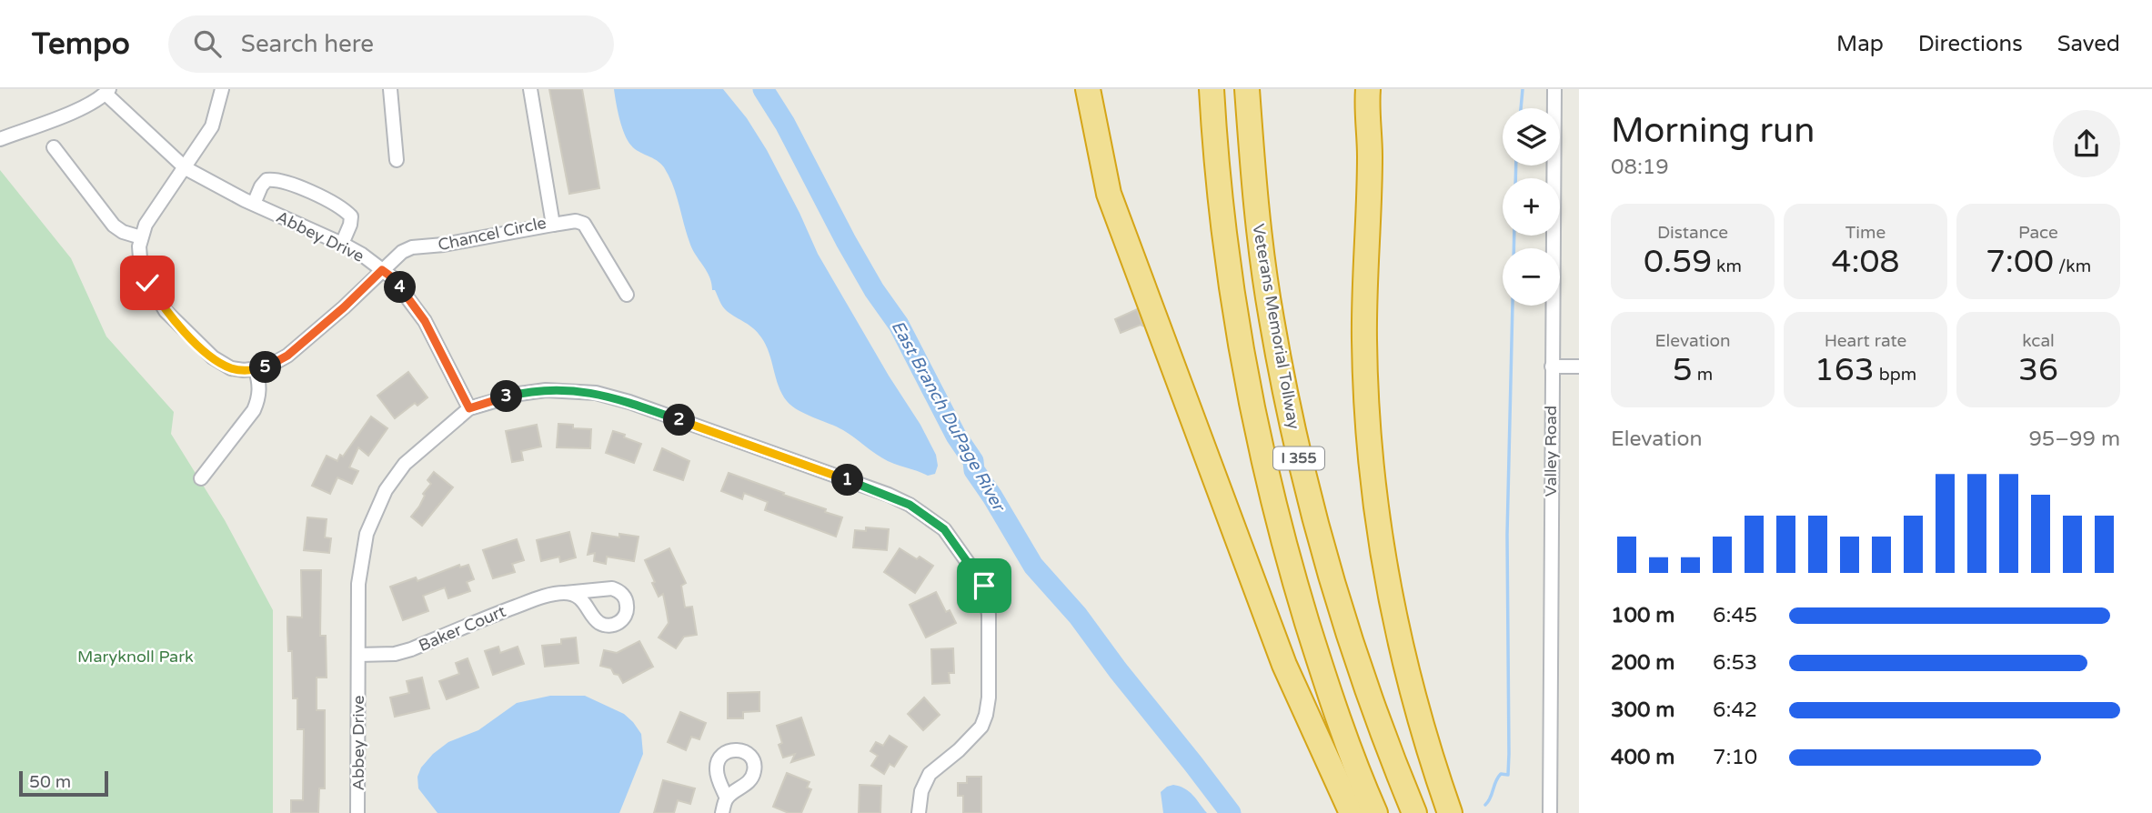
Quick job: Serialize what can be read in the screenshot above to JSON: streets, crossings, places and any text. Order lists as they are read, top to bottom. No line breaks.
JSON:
{"streets":{"highway":["Veterans Memorial Tollway","I 355"],"street":["Chancel Circle","Abbey Drive","Valley Road","Baker Court"]},"crossings":[["Chancel Circle","Abbey Drive"],["Abbey Drive","Baker Court"]],"water":["East Branch DuPage River"],"parks":["Maryknoll Park"],"scale_bar":"50 m","page":{"header":"Tempo","search":"Search here","nav":["Map","Directions","Saved"],"heading":["Morning run","08:19"],"map_buttons":["+","−"],"stats":[["Distance","0.59 km"],["Time","4:08"],["Pace","7:00 /km"],["Elevation","5 m"],["Heart rate","163 bpm"],["kcal","36"]],"pins":["4","5","3","2","1"],"chart":["Elevation","95–99 m"],"list":[{"name":"100 m","note":"6:45"},{"name":"200 m","note":"6:53"},{"name":"300 m","note":"6:42"},{"name":"400 m","note":"7:10"}],"scale":"50 m"}}
